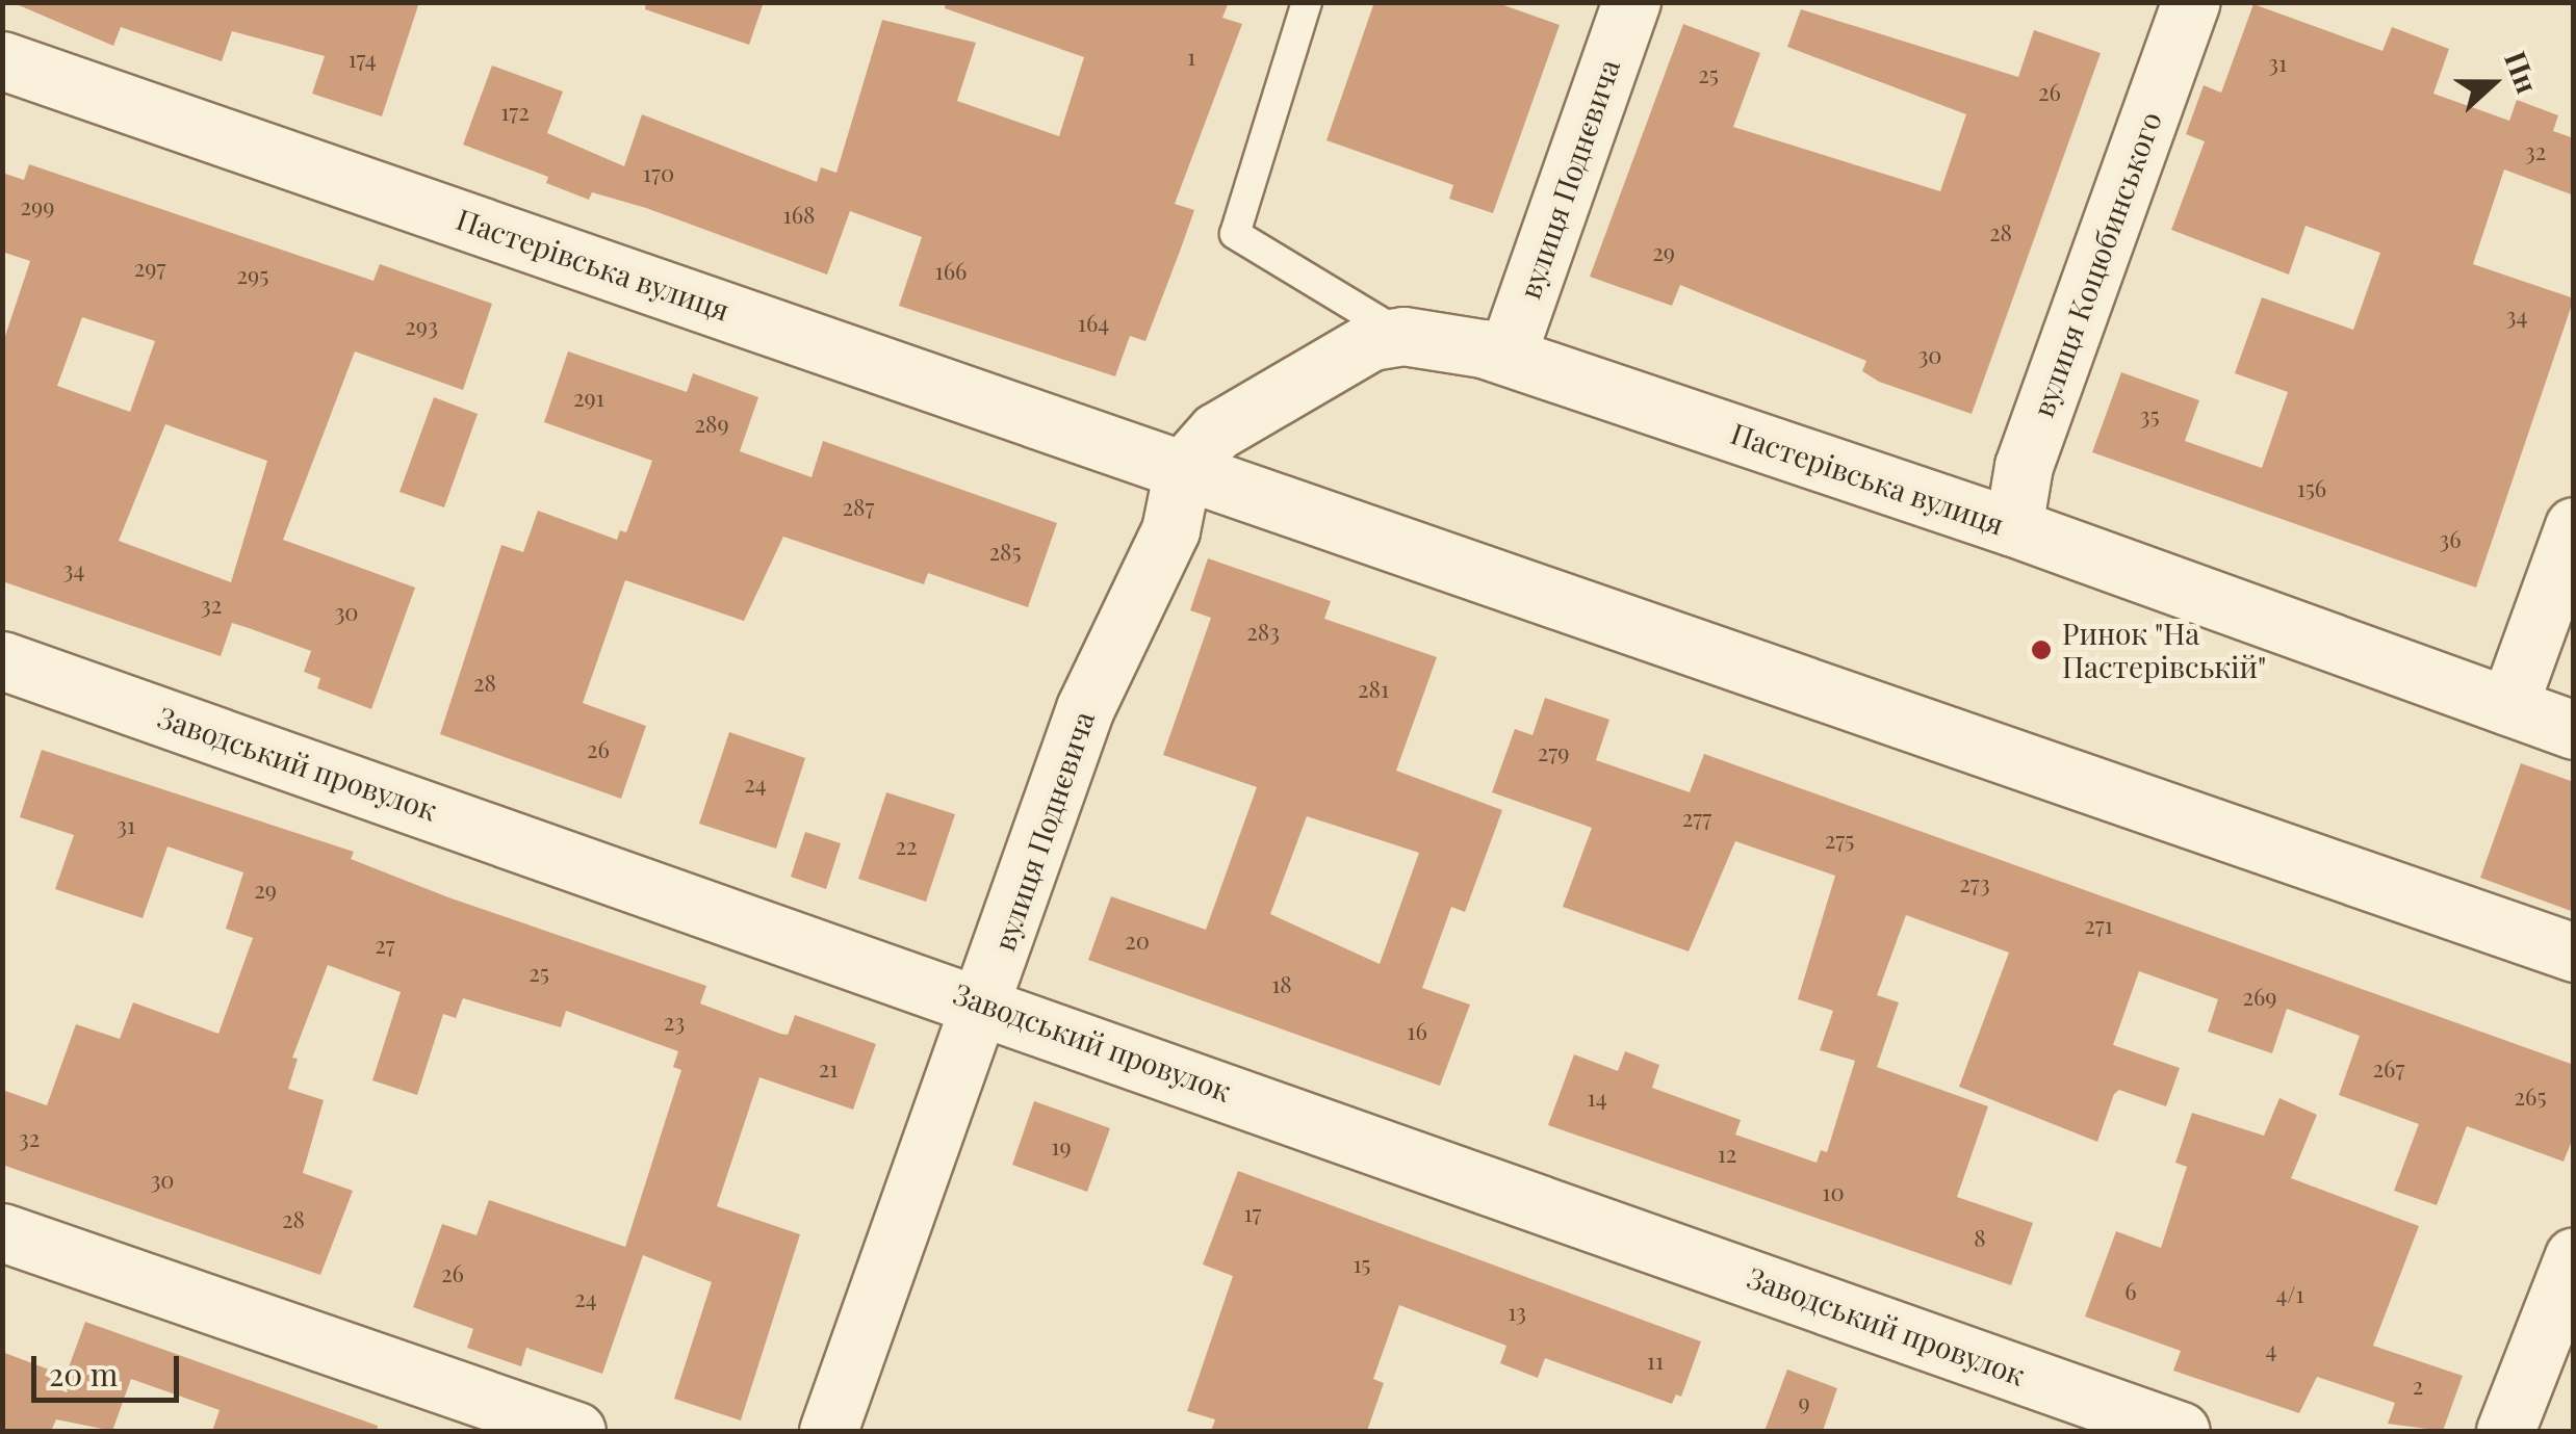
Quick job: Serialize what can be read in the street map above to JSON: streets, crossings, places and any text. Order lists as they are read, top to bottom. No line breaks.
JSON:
{"streets":{"street":["вулиця Поднєвича","Пастерівська вулиця","вулиця Коцюбинського","Заводський провулок"]},"crossings":[["вулиця Поднєвича","Пастерівська вулиця"],["вулиця Поднєвича","Заводський провулок"],["Пастерівська вулиця","вулиця Коцюбинського"]],"places":["Ринок \"На Пастерівській\""],"house_numbers":["1","174","31","25","26","172","32","170","299","168","28","29","297","166","295","34","164","293","30","291","35","289","156","287","36","285","34","32","30","283","28","281","26","279","24","277","31","275","22","273","29","271","20","27","25","18","269","23","16","21","267","265","14","32","19","12","30","10","17","28","8","15","26","6","4/1","24","13","4","11","2","9"],"scale_bar":"20 m","north":"right"}
